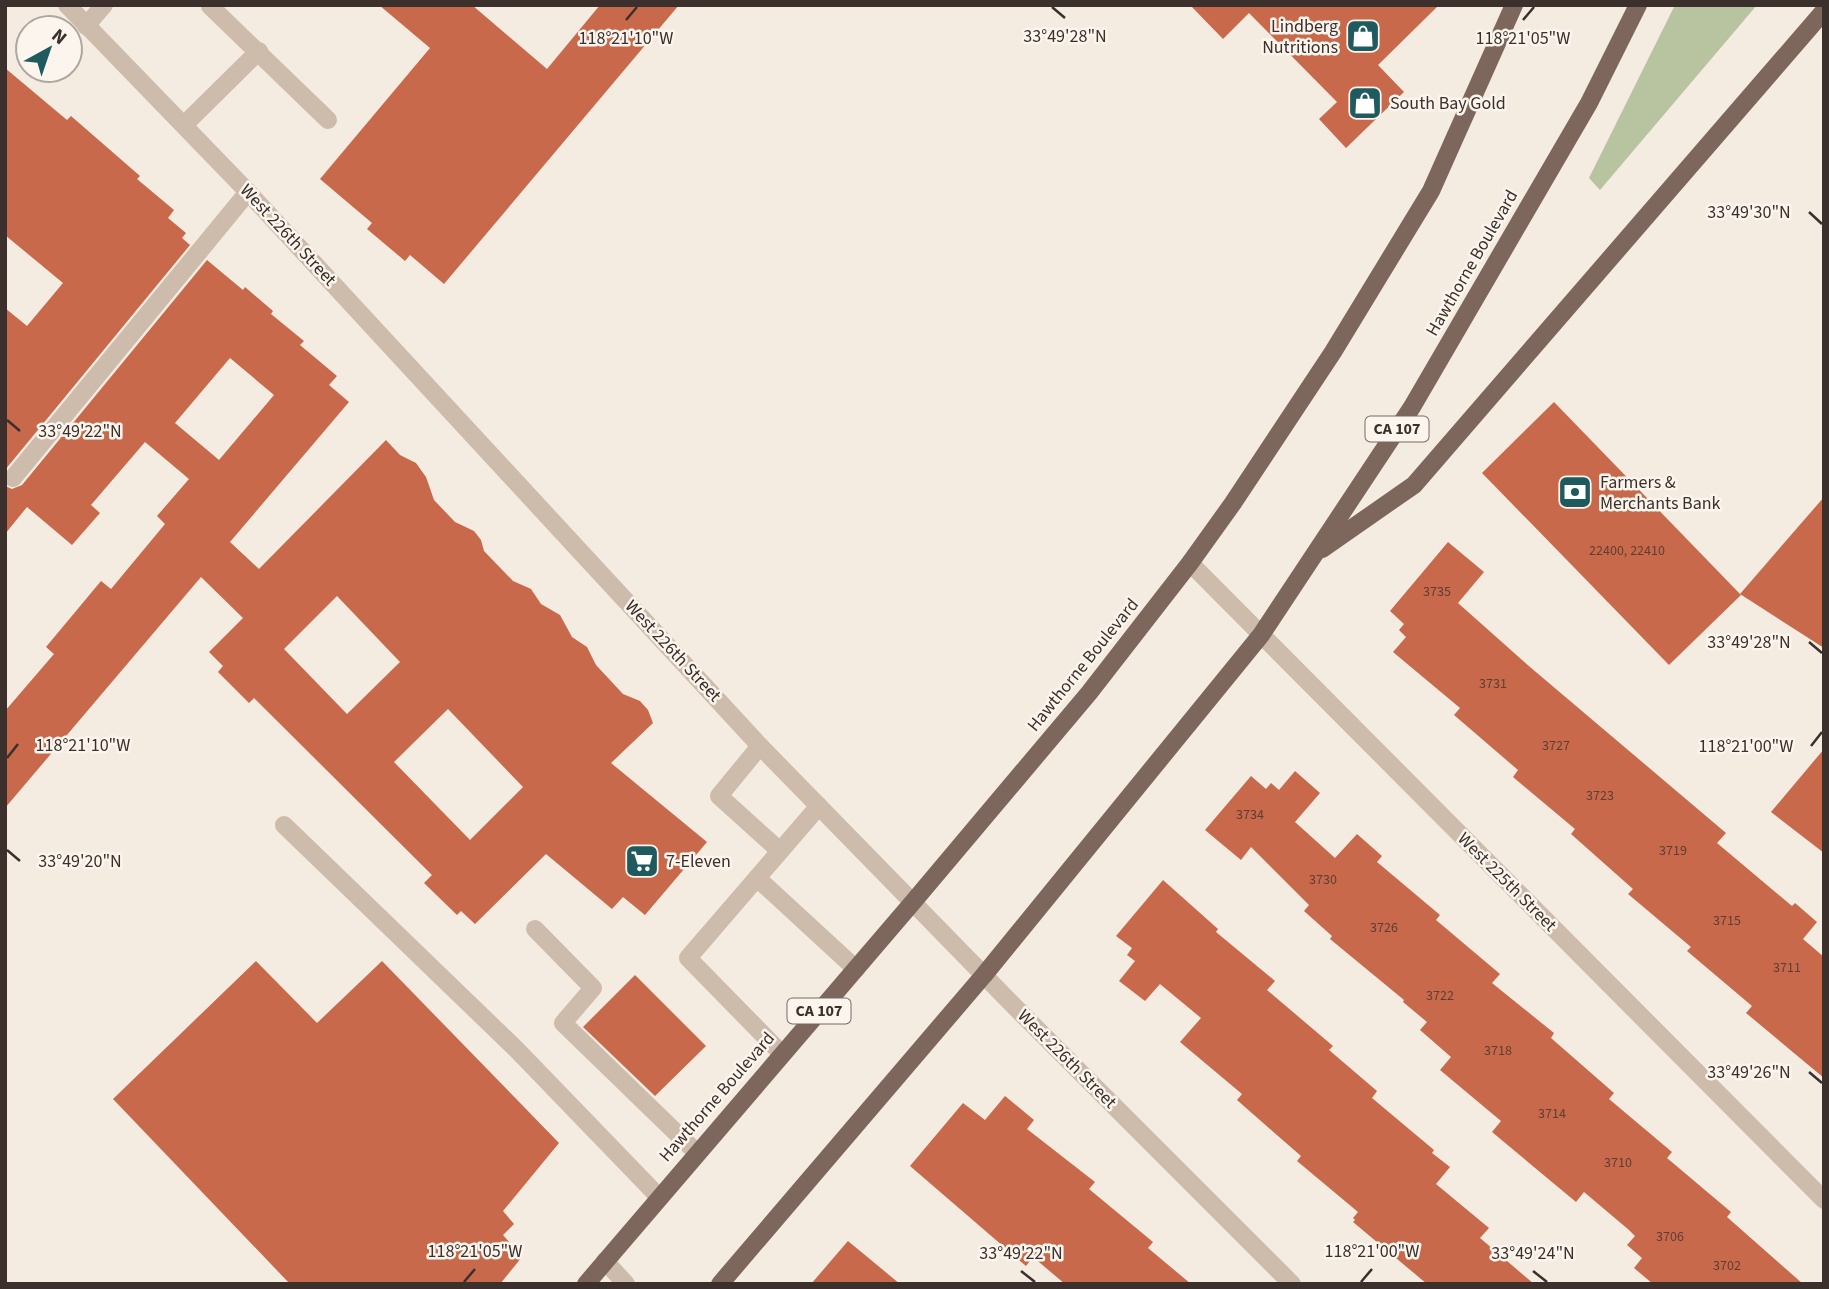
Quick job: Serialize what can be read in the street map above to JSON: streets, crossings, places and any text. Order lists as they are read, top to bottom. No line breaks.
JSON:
{"streets":{"main road":["Hawthorne Boulevard","CA 107"],"street":["West 226th Street","West 225th Street"]},"crossings":[["West 226th Street","Hawthorne Boulevard"],["Hawthorne Boulevard","West 225th Street"]],"places":{"shop":["Lindberg Nutritions","South Bay Gold"],"bank":["Farmers & Merchants Bank"],"supermarket":["7-Eleven"]},"house_numbers":["22400, 22410","3735","3731","3727","3723","3734","3719","3730","3715","3726","3711","3722","3718","3714","3710","3706","3702"],"north":"top right","coordinates":["33°49'28\"N","118°21'10\"W","118°21'05\"W","33°49'30\"N","33°49'22\"N","118°21'00\"W","33°49'20\"N","33°49'26\"N","33°49'24\"N"]}
